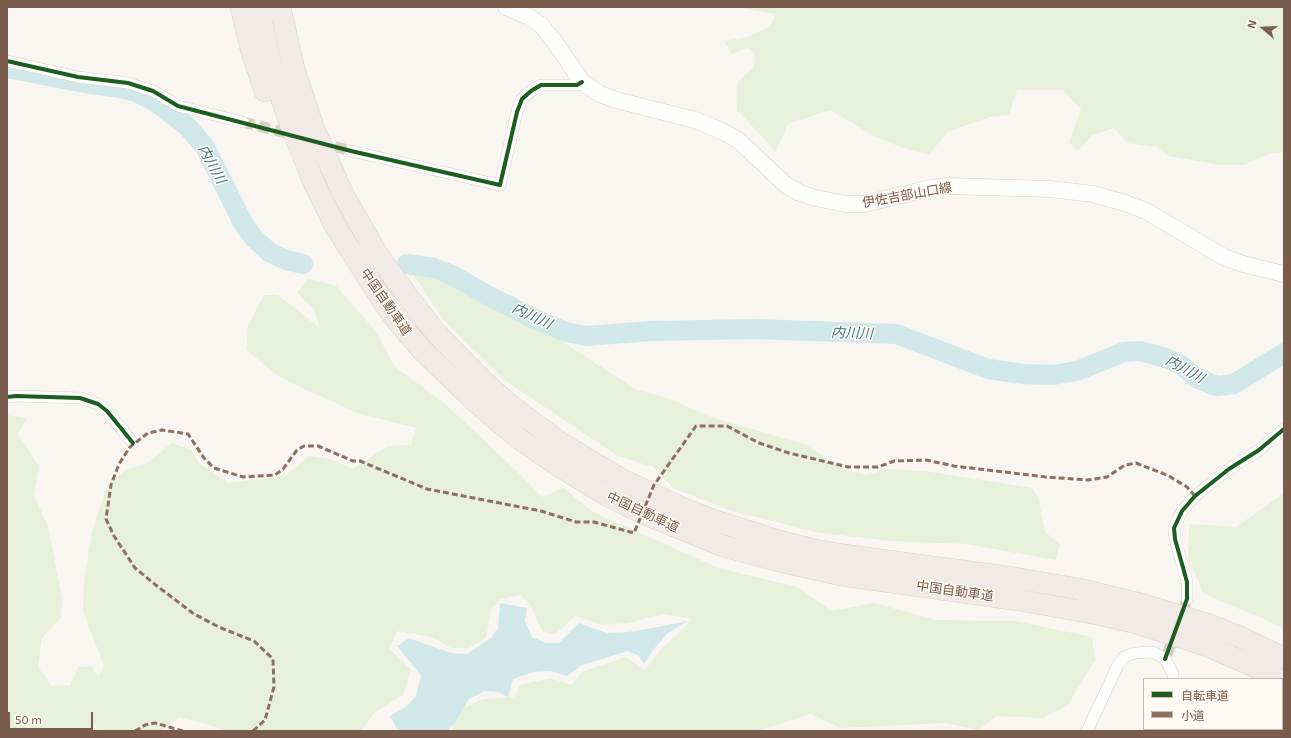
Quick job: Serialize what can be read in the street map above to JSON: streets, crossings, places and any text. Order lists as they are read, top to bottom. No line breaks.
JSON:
{"streets":{"highway":["中国自動車道"],"main road":["伊佐吉部山口線"]},"water":["内川川"],"legend":["自転車道","小道"],"scale_bar":"50 m","north":"left"}
